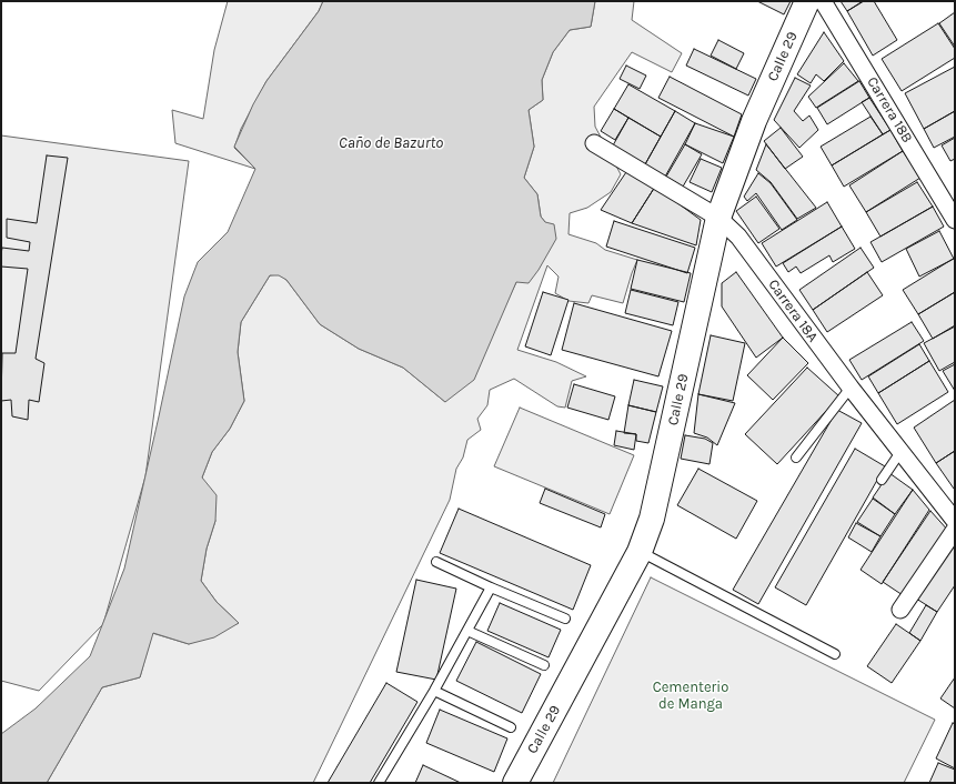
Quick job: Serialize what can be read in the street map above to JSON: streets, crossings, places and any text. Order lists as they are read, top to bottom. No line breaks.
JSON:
{"streets":{"main road":["Calle 29"],"street":["Carrera 18B","Carrera 18A"]},"crossings":[["Calle 29","Carrera 18A"]],"water":["Caño de Bazurto"],"parks":["Cementerio de Manga"]}
